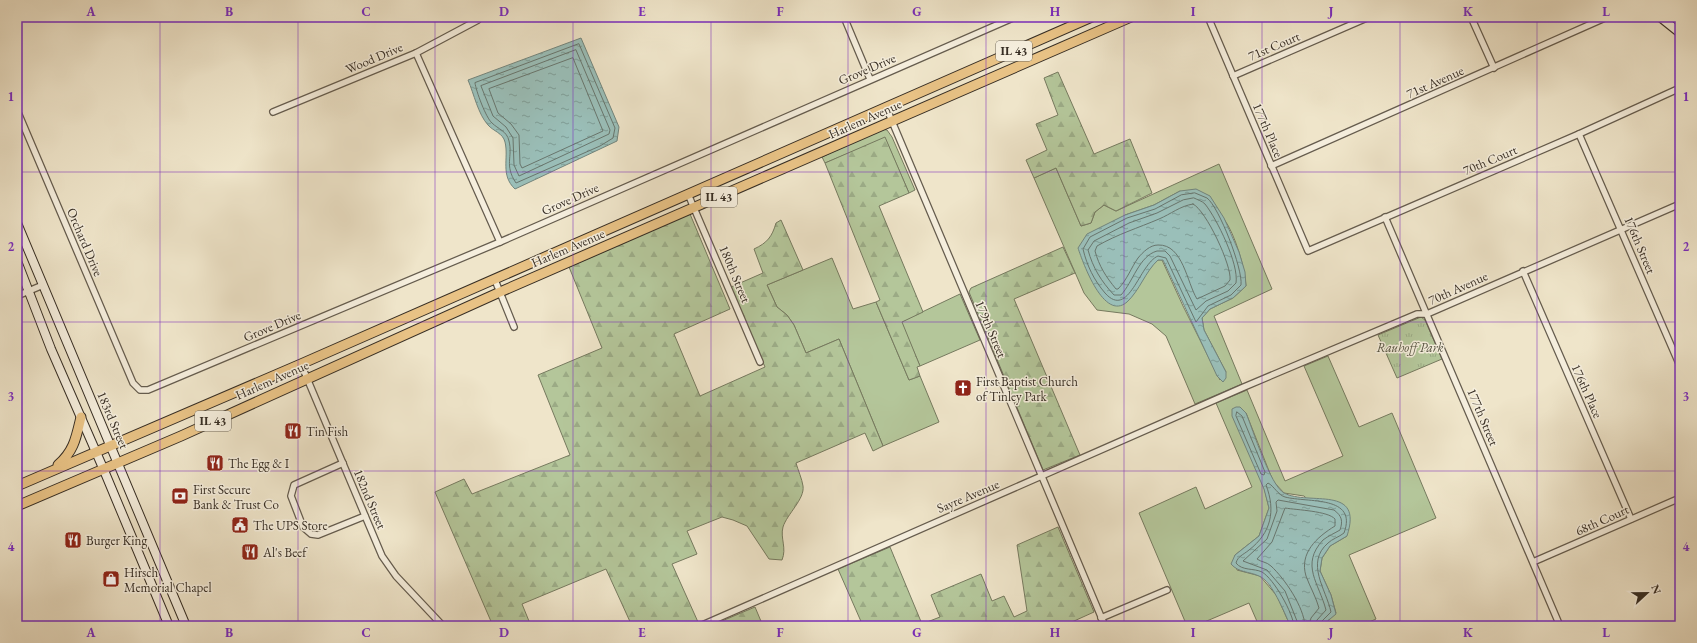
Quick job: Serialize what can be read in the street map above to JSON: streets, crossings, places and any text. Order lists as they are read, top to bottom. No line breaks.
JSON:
{"streets":{"main road":["IL 43","Harlem Avenue"],"street":["71st Court","Wood Drive","Grove Drive","71st Avenue","177th Place","70th Court","Orchard Drive","176th Street","180th Street","70th Avenue","179th Street","176th Place","177th Street","183rd Street","Sayre Avenue","182nd Street","68th Court"]},"crossings":[["71st Court","177th Place"],["Grove Drive","Orchard Drive"],["71st Avenue","177th Place"],["Harlem Avenue","180th Street"],["Harlem Avenue","179th Street"],["Harlem Avenue","183rd Street"],["Harlem Avenue","182nd Street"],["177th Place","70th Court"],["70th Court","176th Street"],["70th Court","177th Street"],["176th Street","70th Avenue"],["70th Avenue","176th Place"],["70th Avenue","177th Street"],["70th Avenue","Sayre Avenue"],["179th Street","Sayre Avenue"],["176th Place","68th Court"],["177th Street","68th Court"]],"parks":["Rauhoff Park"],"places":{"church":["First Baptist Church of Tinley Park"],"restaurant":["Tin Fish","The Egg & I","Burger King","Al's Beef"],"bank":["First Secure Bank & Trust Co"],"public building":["The UPS Store"],"shop":["Hirsch Memorial Chapel"]},"north":"right","grid":{"columns":["A","B","C","D","E","F","G","H","I","J","K","L"],"rows":["1","2","3","4"]}}
